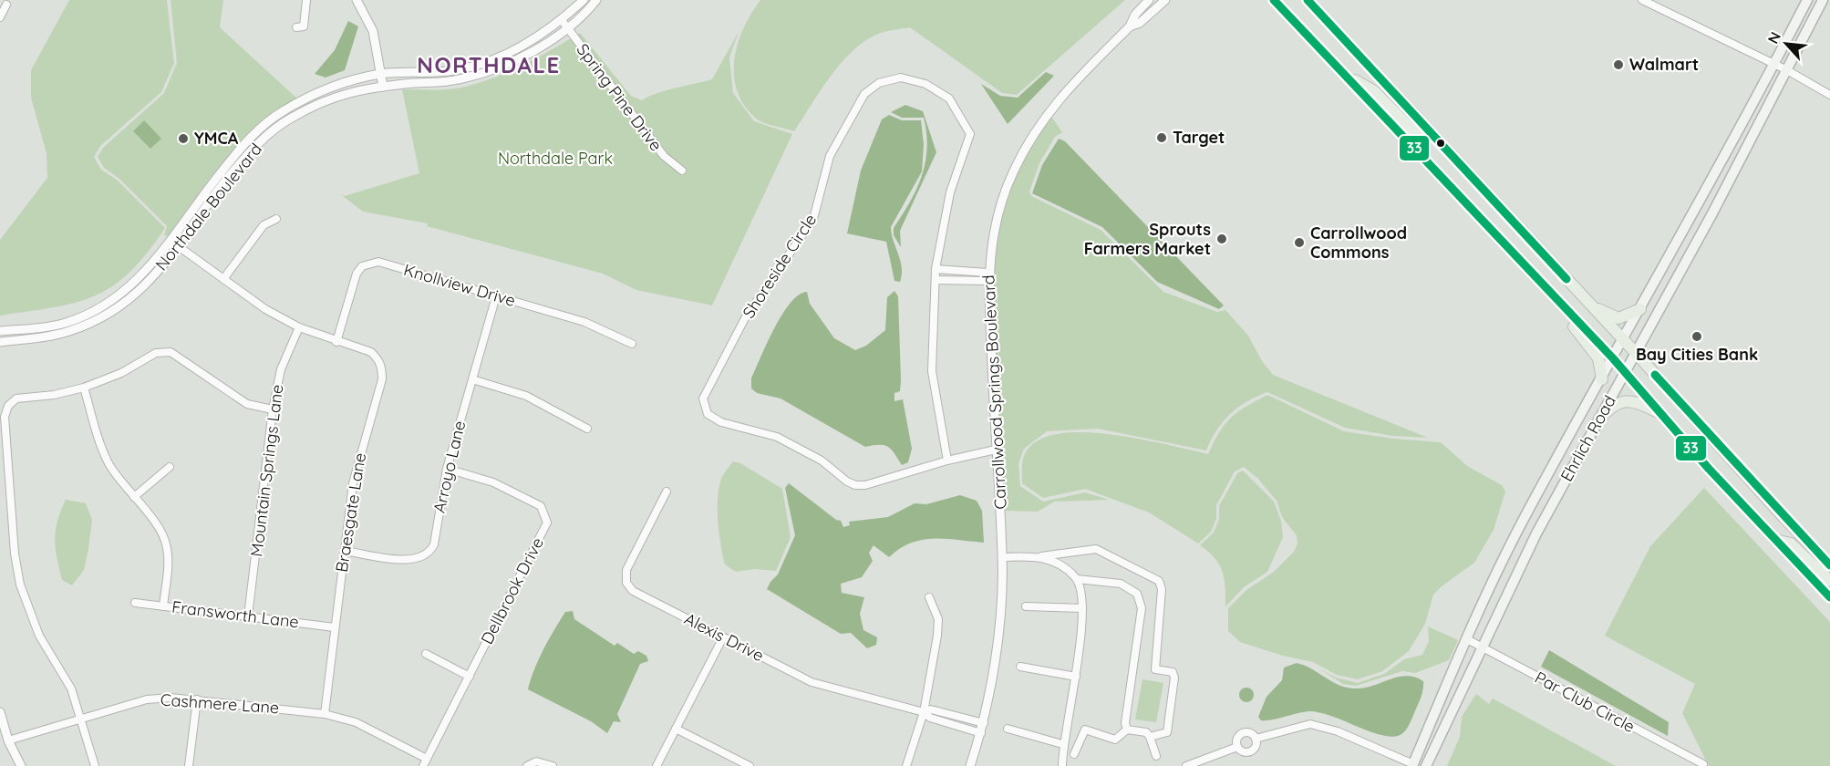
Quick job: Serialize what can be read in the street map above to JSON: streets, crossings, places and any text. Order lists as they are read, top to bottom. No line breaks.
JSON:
{"streets":{"main road":["Ehrlich Road"],"street":["Spring Pine Drive","Northdale Boulevard","Shoreside Circle","Knollview Drive","Carrollwood Springs Boulevard","Arroyo Lane","Mountain Springs Lane","Braesgate Lane","Dellbrook Drive","Fransworth Lane","Alexis Drive","Par Club Circle","Cashmere Lane"]},"crossings":[["Spring Pine Drive","Northdale Boulevard"],["Northdale Boulevard","Braesgate Lane"],["Shoreside Circle","Carrollwood Springs Boulevard"],["Knollview Drive","Arroyo Lane"],["Knollview Drive","Braesgate Lane"],["Carrollwood Springs Boulevard","Alexis Drive"],["Ehrlich Road","Par Club Circle"],["Arroyo Lane","Braesgate Lane"],["Arroyo Lane","Dellbrook Drive"],["Mountain Springs Lane","Braesgate Lane"],["Mountain Springs Lane","Fransworth Lane"],["Braesgate Lane","Fransworth Lane"],["Braesgate Lane","Cashmere Lane"],["Dellbrook Drive","Cashmere Lane"]],"districts":["NORTHDALE"],"parks":["Northdale Park"],"places":["Walmart","Target","YMCA","Sprouts Farmers Market","Carrollwood Commons","Bay Cities Bank"],"lines":["transit line 33"],"north":"top left"}
